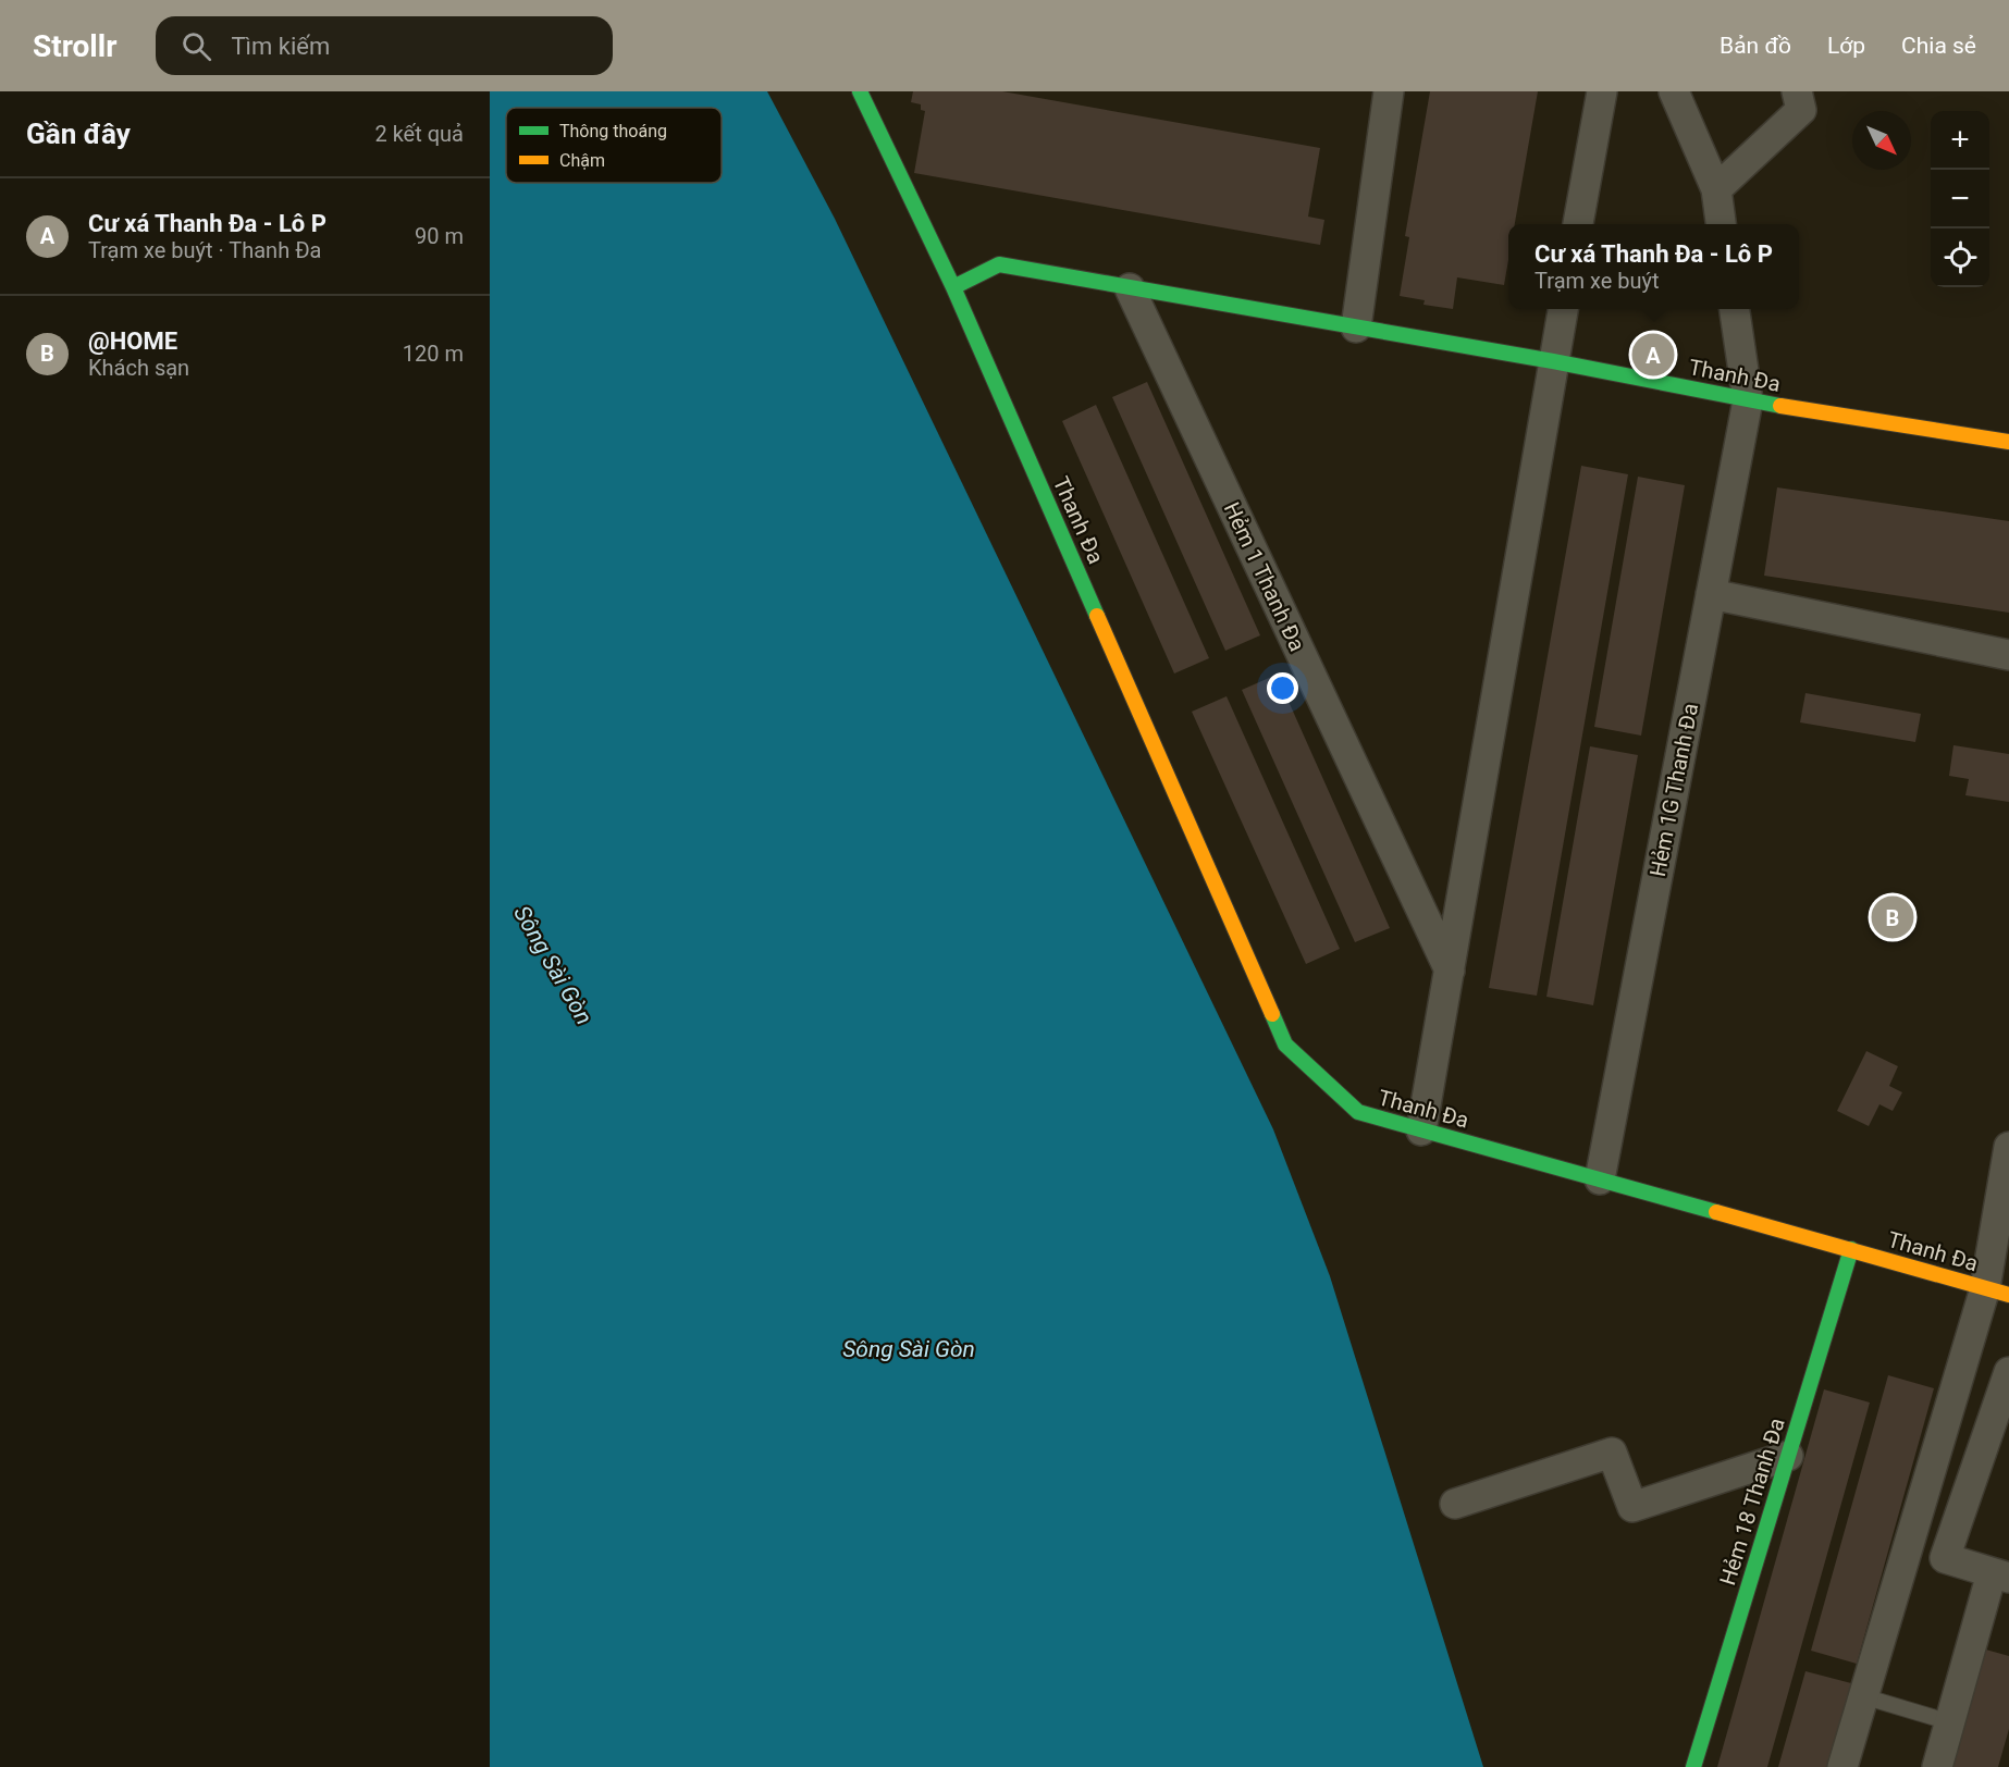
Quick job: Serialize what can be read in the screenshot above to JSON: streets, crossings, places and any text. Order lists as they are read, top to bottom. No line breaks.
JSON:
{"streets":{"street":["Thanh Đa","Hẻm 1 Thanh Đa","Hẻm 1G Thanh Đa","Hẻm 18 Thanh Đa"]},"crossings":[["Thanh Đa","Hẻm 1 Thanh Đa"],["Thanh Đa","Hẻm 1G Thanh Đa"],["Thanh Đa","Hẻm 18 Thanh Đa"]],"water":["Sông Sài Gòn"],"legend":["Thông thoáng","Chậm"],"north":"bottom right","page":{"header":"Strollr","search":"Tìm kiếm","nav":["Bản đồ","Lớp","Chia sẻ"],"heading":["Gần đây","2 kết quả"],"map_buttons":["+","−"],"list":[{"mark":"A","name":"Cư xá Thanh Đa - Lô P","note":"Trạm xe buýt · Thanh Đa","value":"90 m"},{"mark":"B","name":"@HOME","note":"Khách sạn","value":"120 m"}],"popup":["Cư xá Thanh Đa - Lô P","Trạm xe buýt"],"pins":["A","B"]}}
